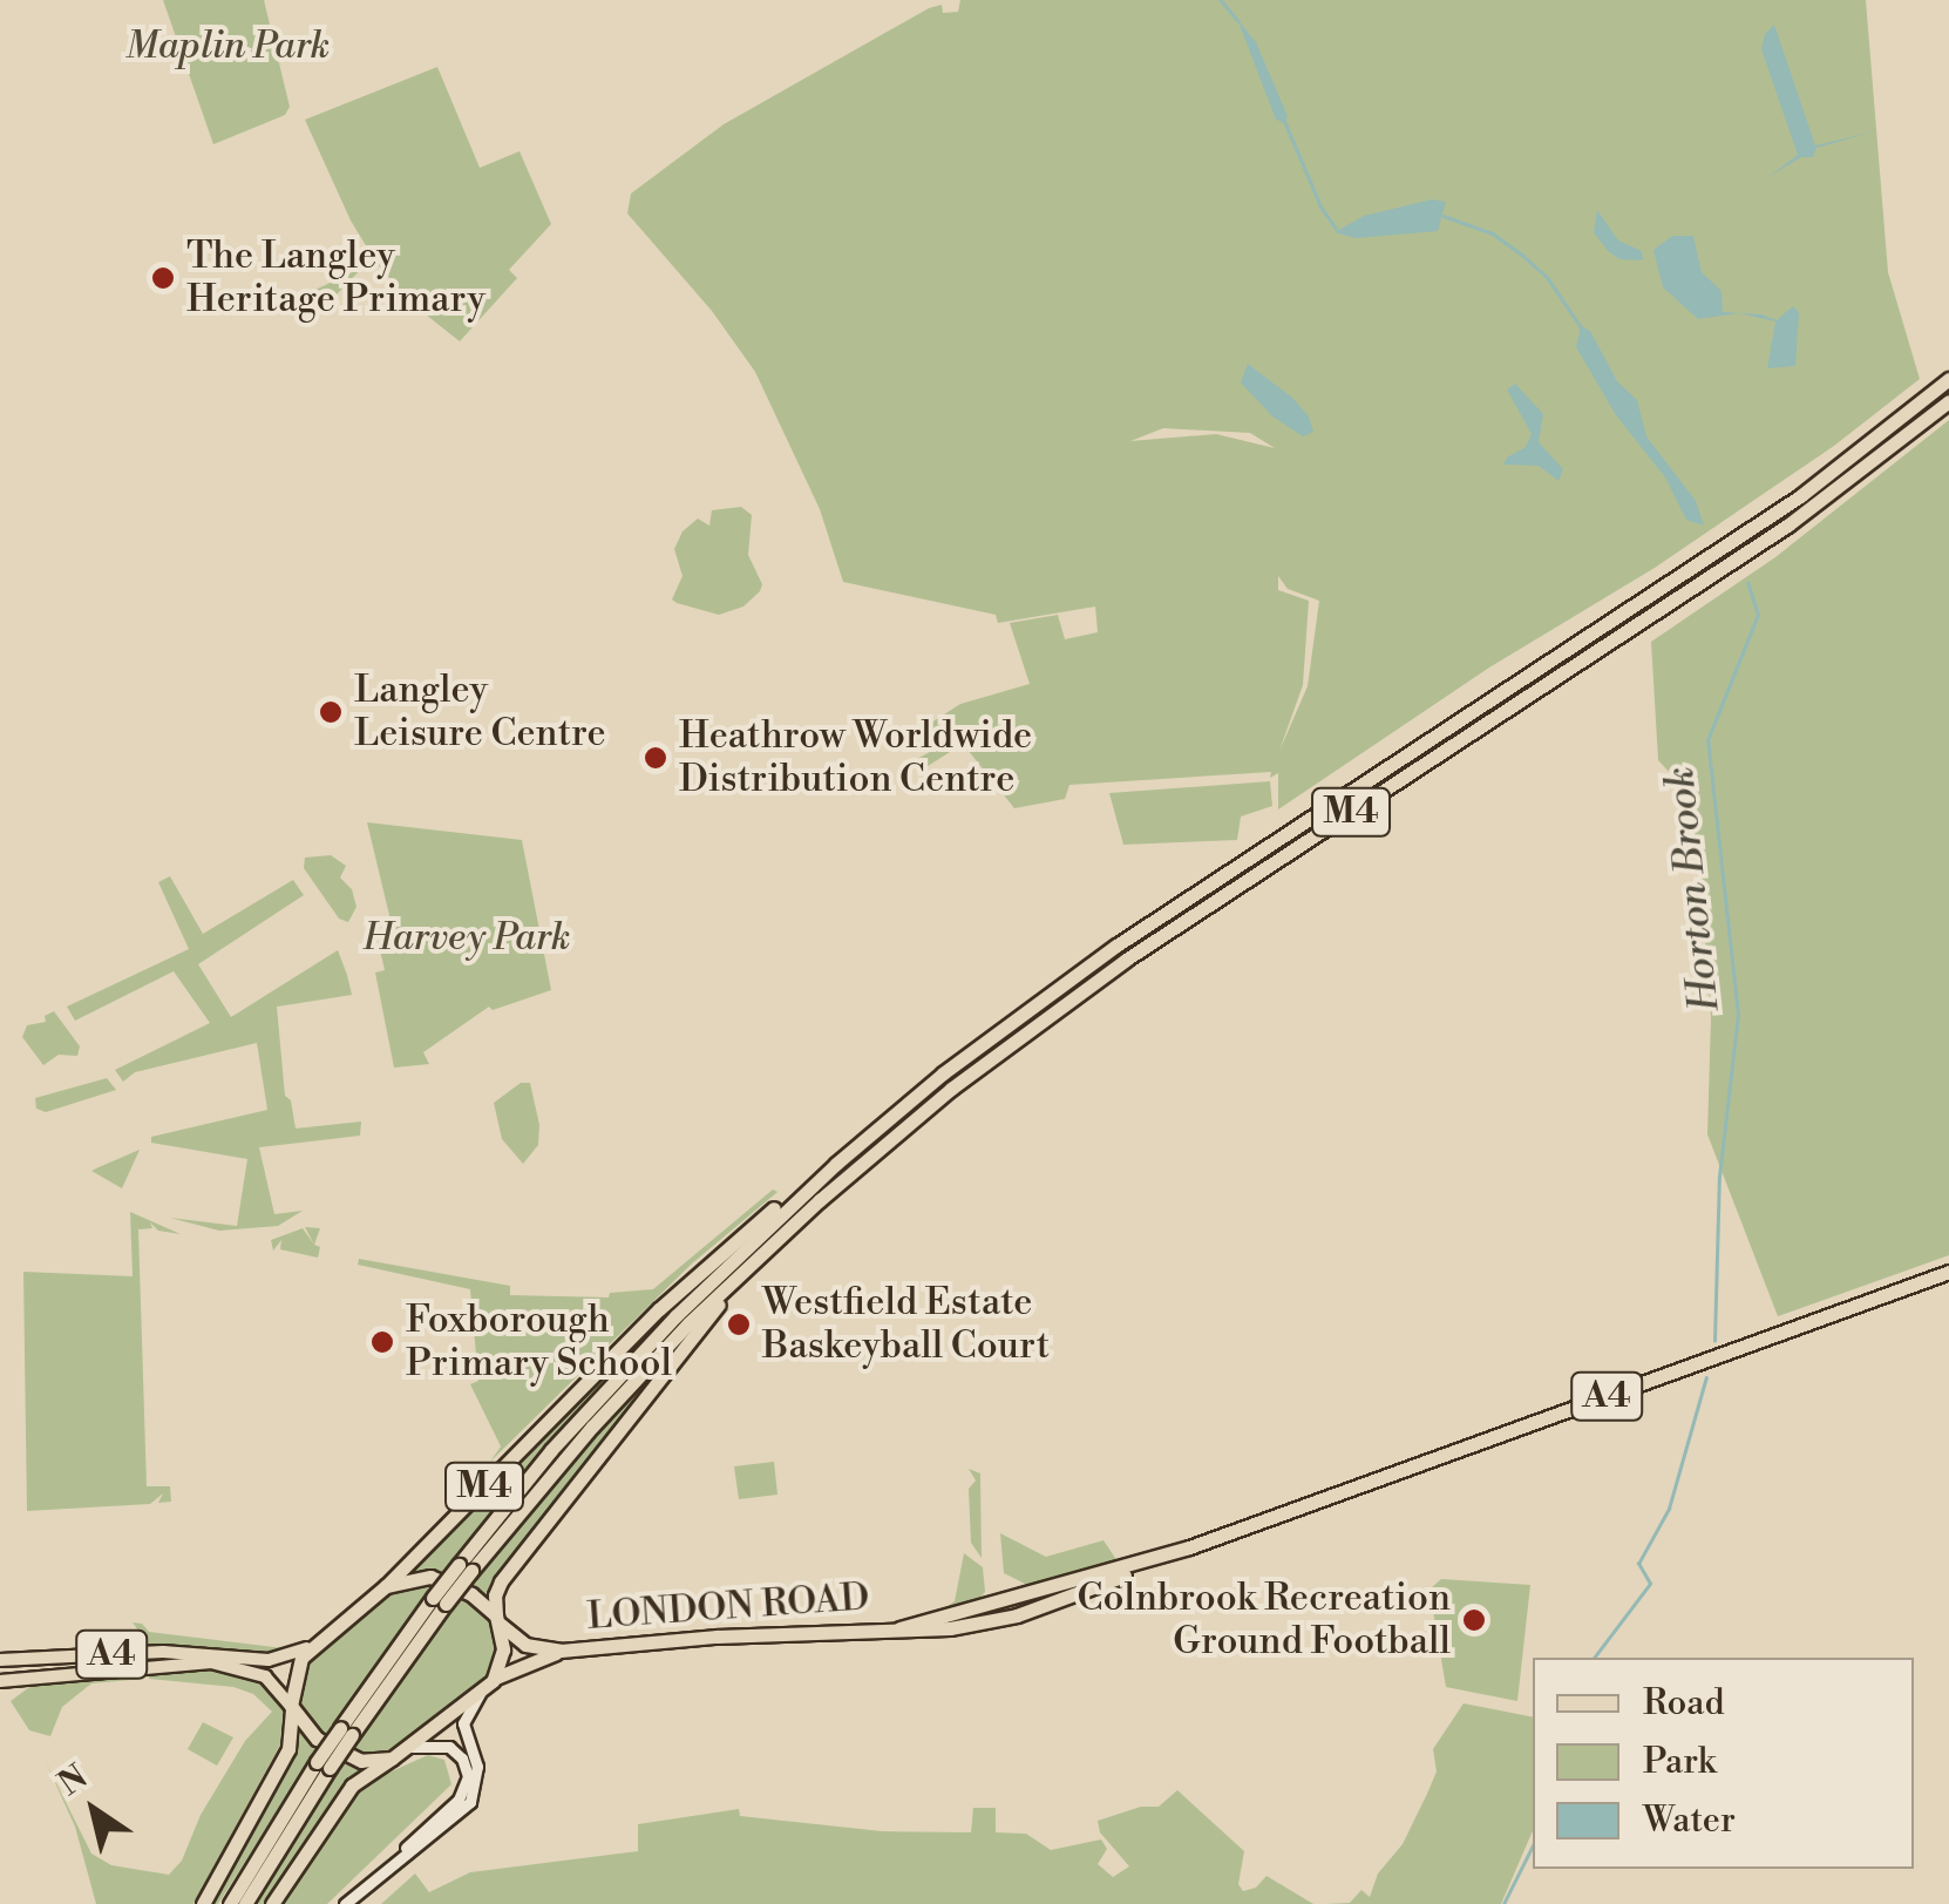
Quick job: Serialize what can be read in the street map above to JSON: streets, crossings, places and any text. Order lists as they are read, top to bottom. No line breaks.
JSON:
{"streets":{"highway":["M4","A4","LONDON ROAD"]},"crossings":[["M4","A4"],["M4","LONDON ROAD"],["A4","LONDON ROAD"]],"water":["Horton Brook"],"parks":["Maplin Park","Harvey Park"],"places":["The Langley Heritage Primary","Langley Leisure Centre","Heathrow Worldwide Distribution Centre","Westfield Estate Baskeyball Court","Foxborough Primary School","Colnbrook Recreation Ground Football"],"legend":["Road","Park","Water"],"north":"top left"}
